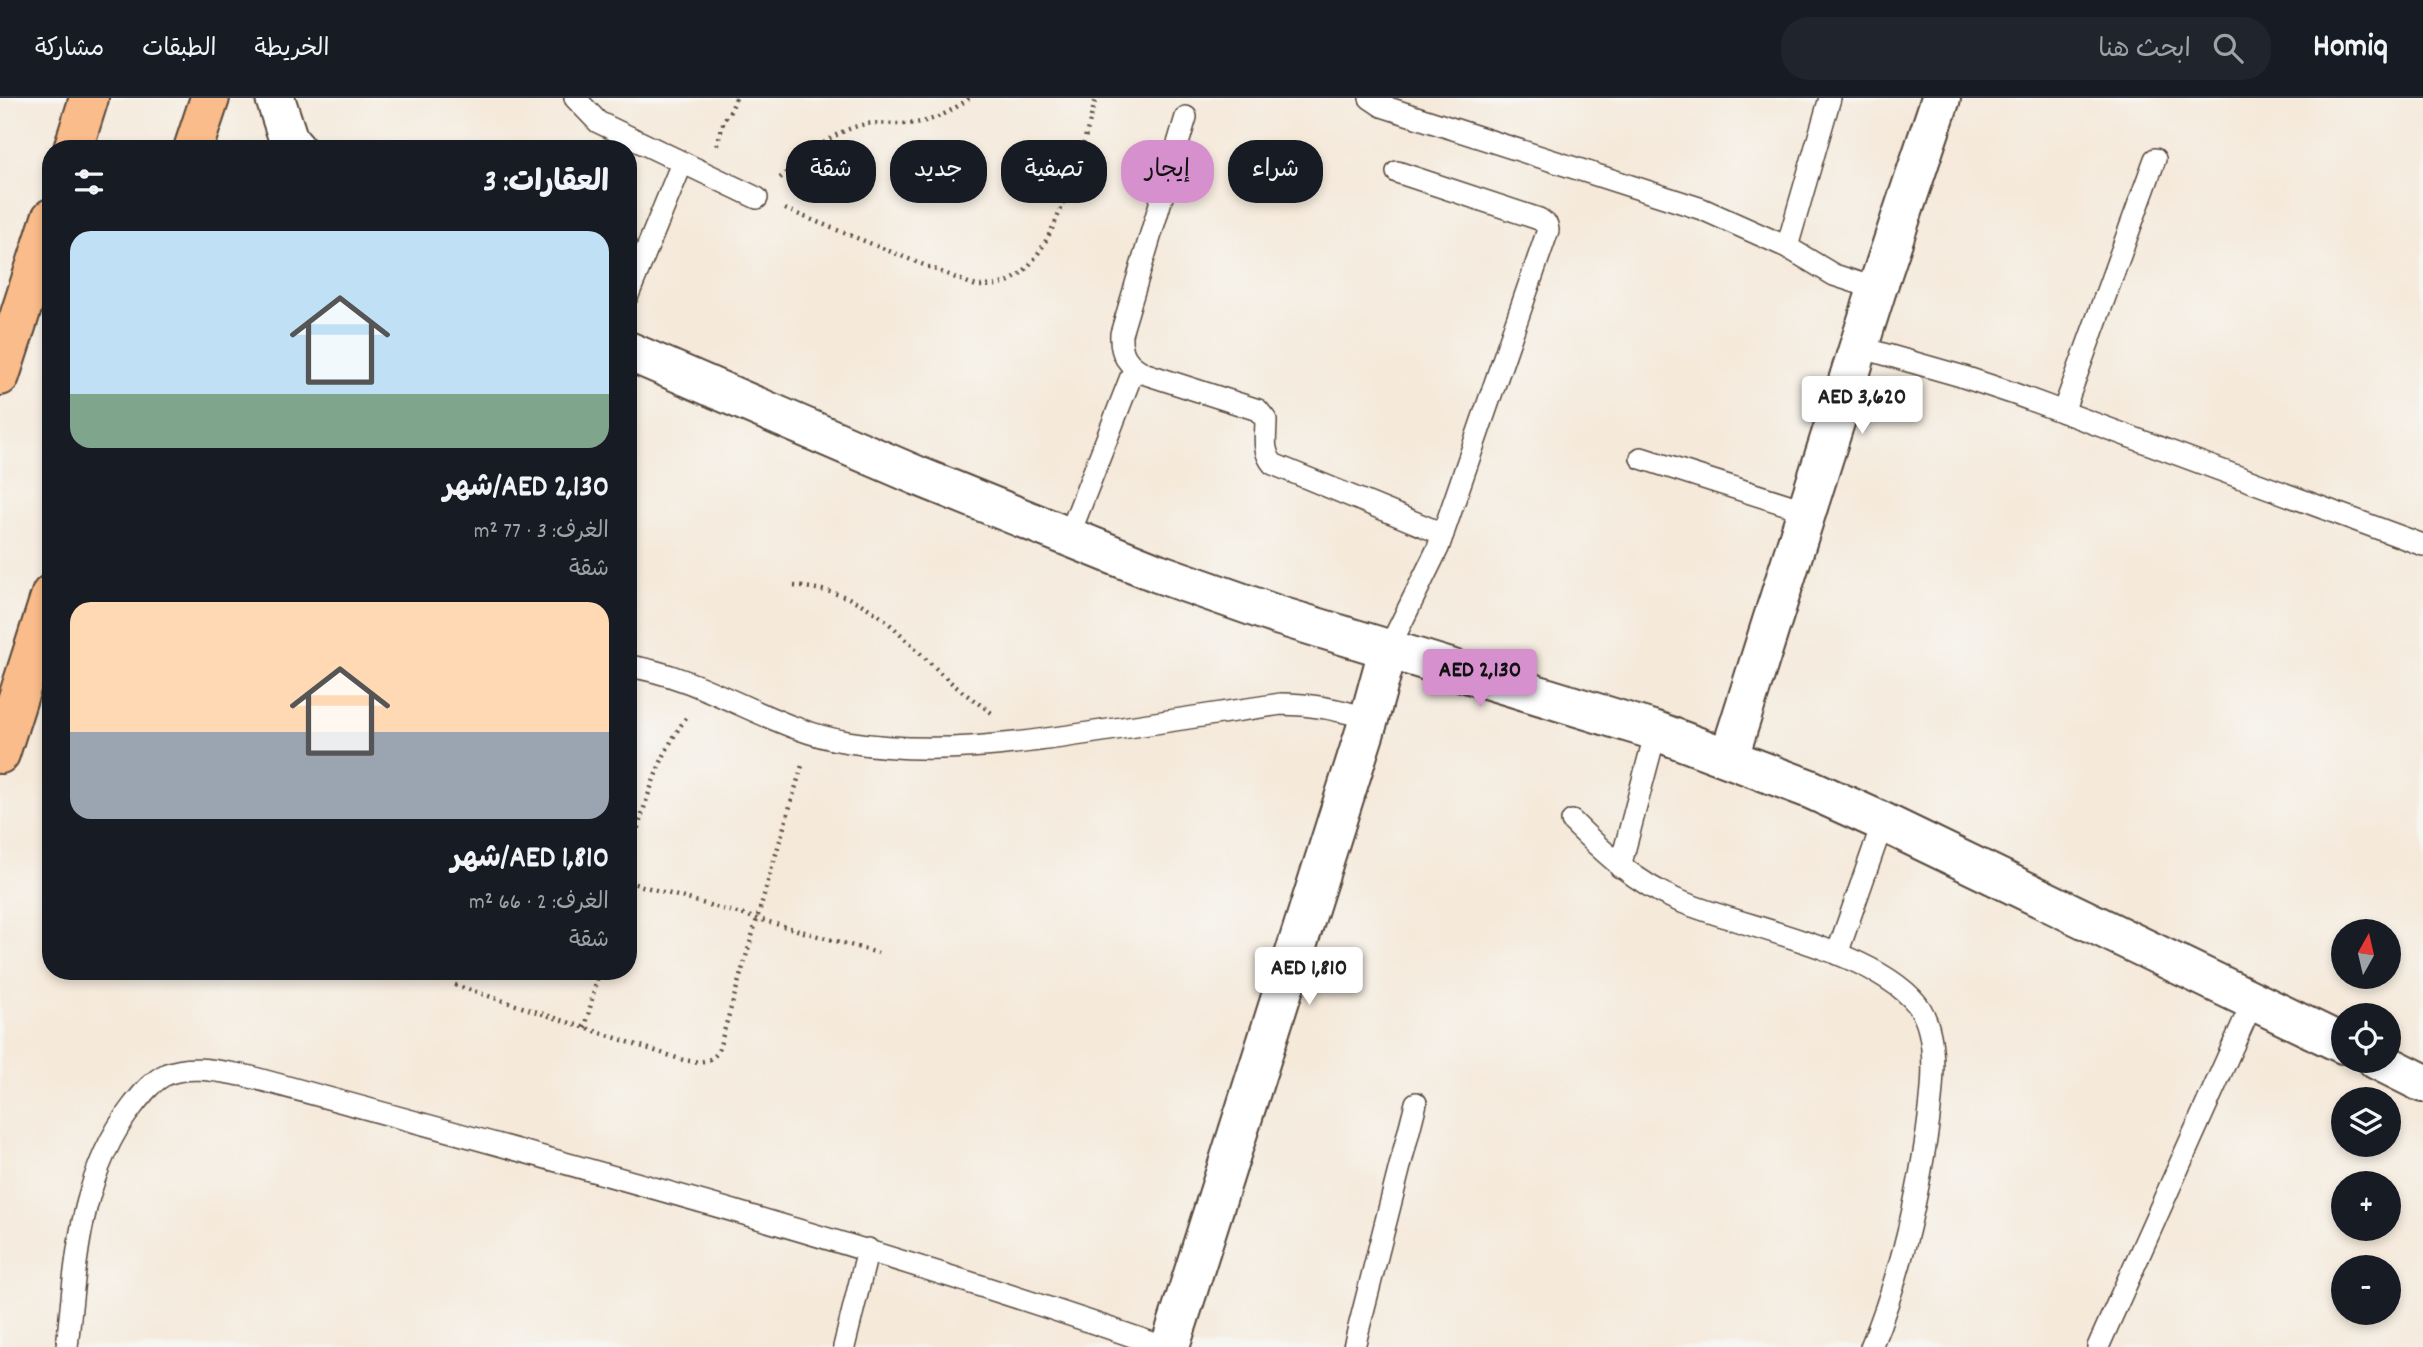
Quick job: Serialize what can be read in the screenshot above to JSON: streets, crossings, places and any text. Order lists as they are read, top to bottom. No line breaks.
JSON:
{"north":"top","page":{"header":"Homiq","search":"ابحث هنا","nav":["الخريطة","الطبقات","مشاركة"],"chip":["شراء","إيجار","تصفية","جديد","شقة"],"heading":"العقارات: 3","list":[{"name":"AED 2,130/شهر","note":"الغرف: 3 · 77 m² · شقة"},{"name":"AED 1,810/شهر","note":"الغرف: 2 · 66 m² · شقة"}],"price":["AED 3,620","AED 2,130","AED 1,810"],"map_buttons":["+","−"]}}
